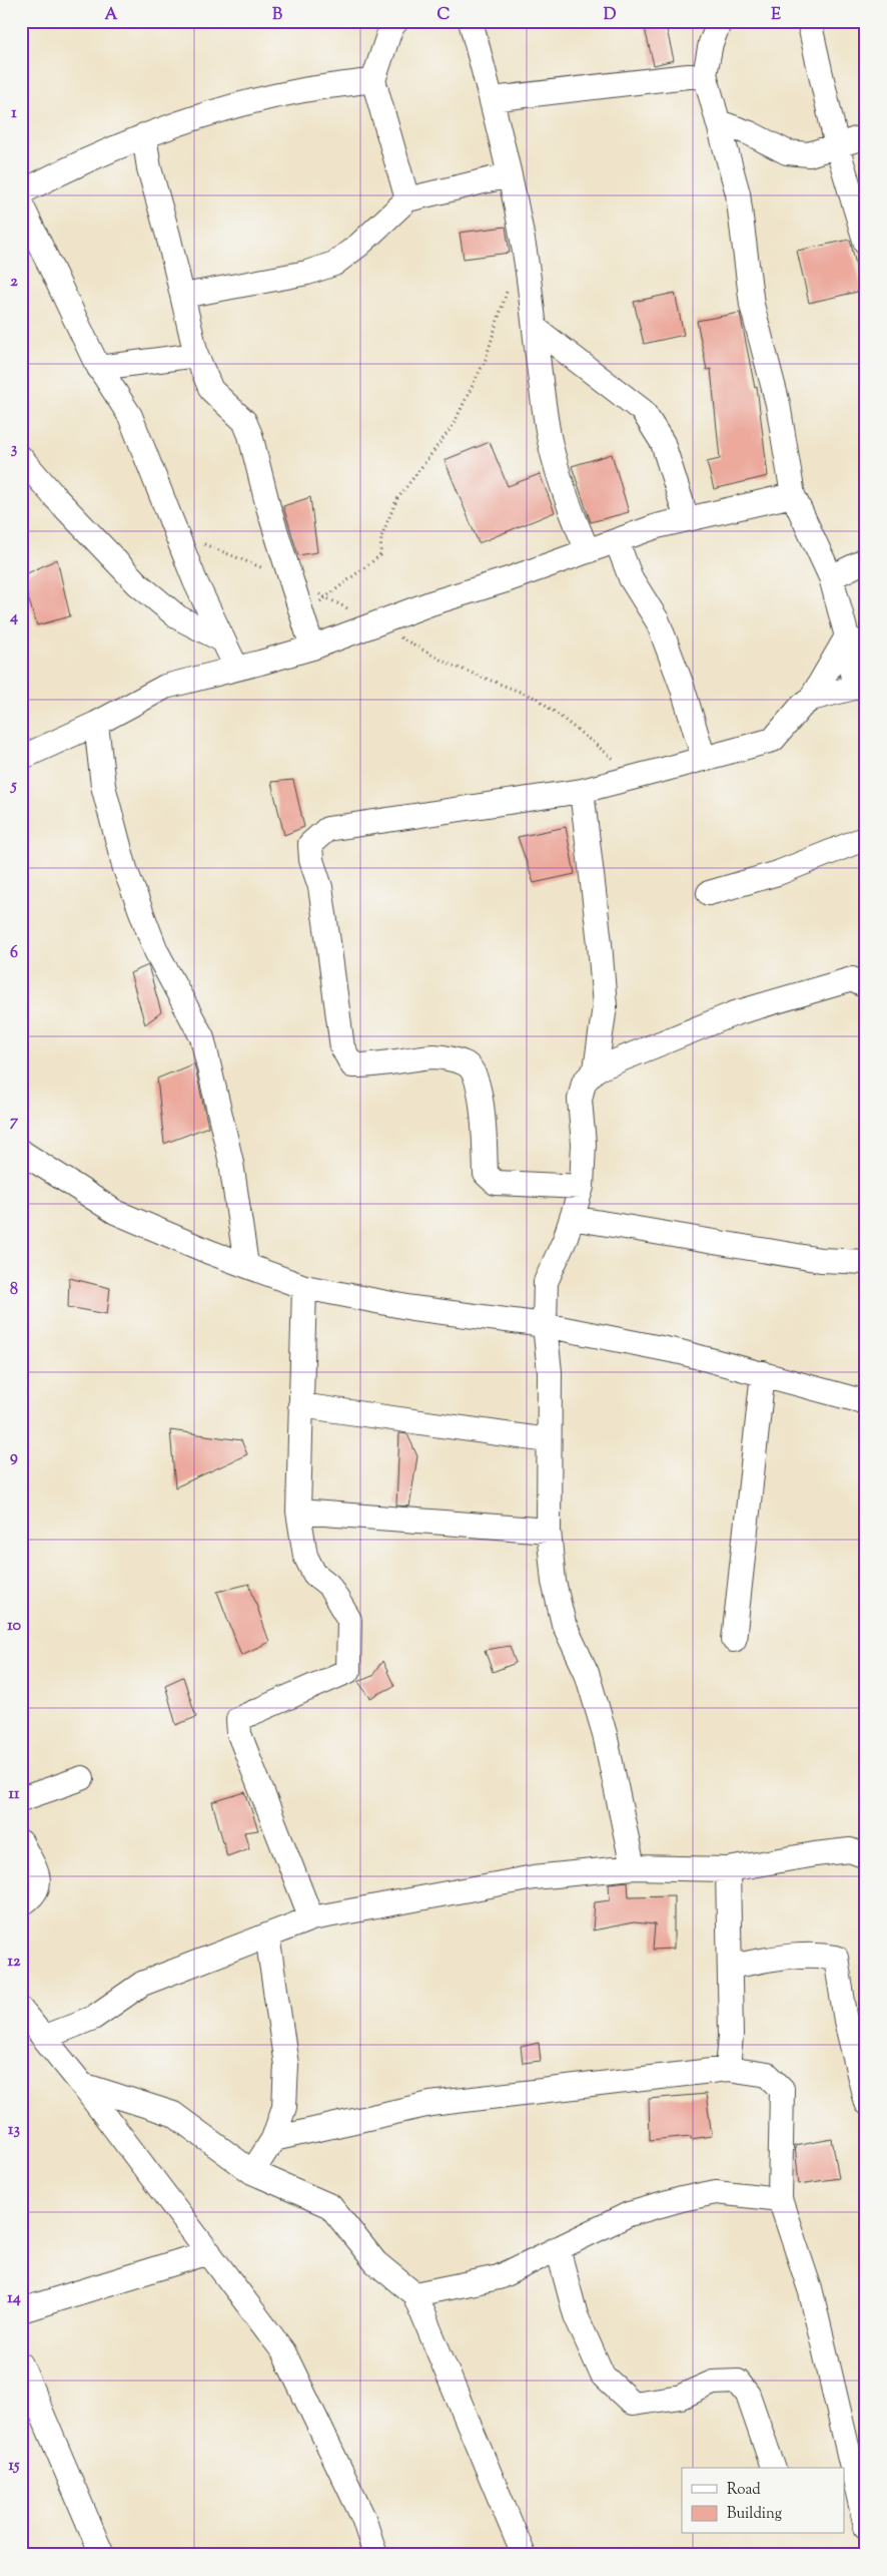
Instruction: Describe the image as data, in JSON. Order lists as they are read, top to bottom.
{
  "legend": ["Road", "Building"],
  "grid": {
    "columns": [
      "A",
      "B",
      "C",
      "D",
      "E"
    ],
    "rows": [
      "1",
      "2",
      "3",
      "4",
      "5",
      "6",
      "7",
      "8",
      "9",
      "10",
      "11",
      "12",
      "13",
      "14",
      "15"
    ]
  }
}
